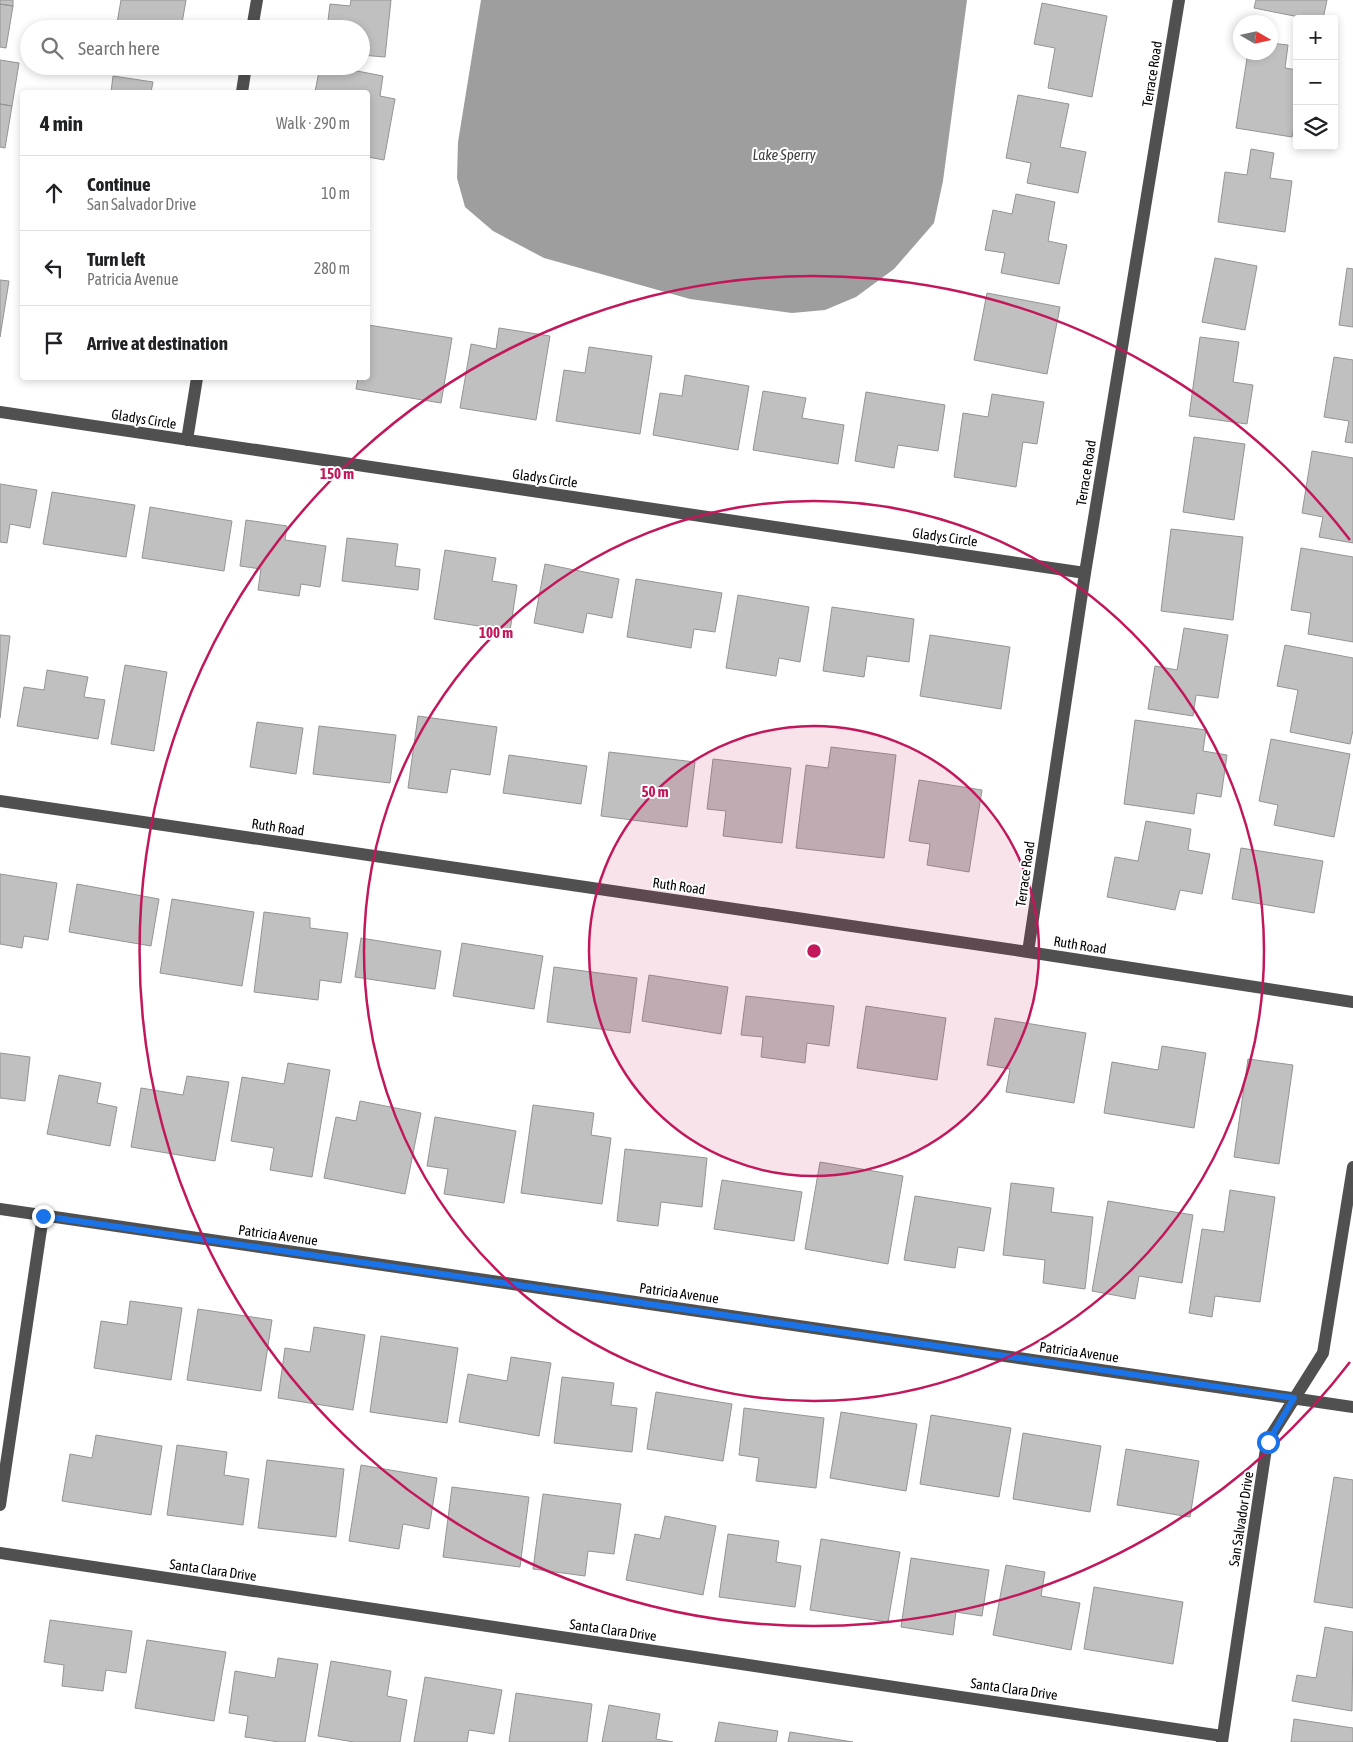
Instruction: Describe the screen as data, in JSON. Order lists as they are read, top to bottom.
{
  "streets": {
    "street": [
      "Terrace Road",
      "Gladys Circle",
      "Ruth Road",
      "Patricia Avenue",
      "San Salvador Drive",
      "Santa Clara Drive"
    ]
  },
  "crossings": [
    ["Terrace Road", "Gladys Circle"],
    ["Terrace Road", "Ruth Road"],
    ["Patricia Avenue", "San Salvador Drive"],
    ["San Salvador Drive", "Santa Clara Drive"]
  ],
  "water": ["Lake Sperry"],
  "north": "right",
  "page": {
    "map_buttons": ["+", "−"],
    "search": "Search here",
    "heading": ["4 min", "Walk · 290 m"],
    "list": [
      ["Continue", "San Salvador Drive", "10 m"],
      ["Turn left", "Patricia Avenue", "280 m"],
      "Arrive at destination"
    ]
  },
  "rings": ["150 m", "100 m", "50 m"]
}
